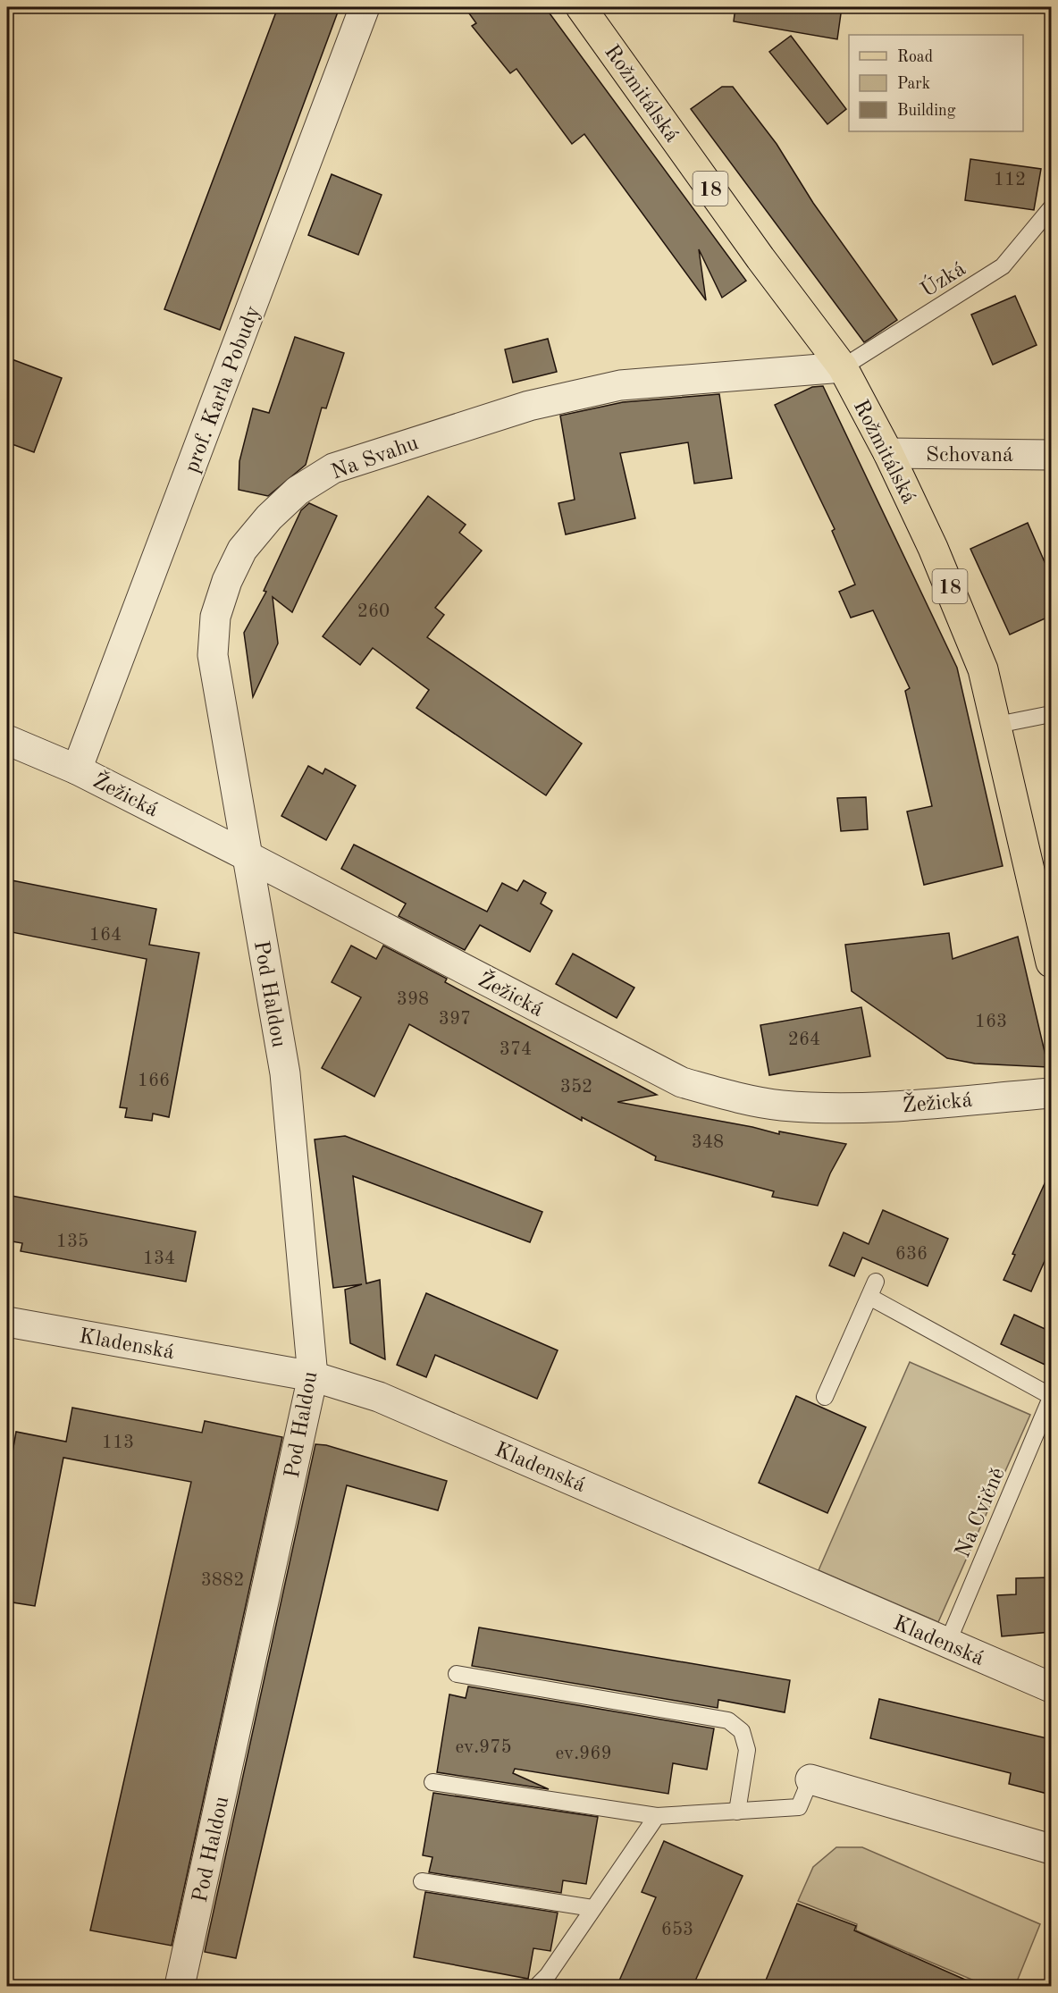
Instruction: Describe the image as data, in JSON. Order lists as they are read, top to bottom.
{
  "streets": {
    "main road": ["Rožmitálská", "18"],
    "street": [
      "prof. Karla Pobudy",
      "Schovaná",
      "Na Svahu",
      "Žežická",
      "Pod Haldou",
      "Kladenská"
    ],
    "lane": ["Úzká", "Na Cvičně"]
  },
  "crossings": [
    ["Rožmitálská", "Úzká"],
    ["Rožmitálská", "Schovaná"],
    ["Rožmitálská", "Na Svahu"],
    ["Úzká", "Na Svahu"],
    ["prof. Karla Pobudy", "Žežická"],
    ["Na Svahu", "Žežická"],
    ["Na Svahu", "Pod Haldou"],
    ["Žežická", "Pod Haldou"],
    ["Pod Haldou", "Kladenská"],
    ["Kladenská", "Na Cvičně"]
  ],
  "house_numbers": [
    "112",
    "260",
    "164",
    "398",
    "397",
    "163",
    "264",
    "374",
    "166",
    "352",
    "348",
    "135",
    "636",
    "134",
    "113",
    "3882",
    "ev.975",
    "ev.969",
    "653"
  ],
  "legend": ["Road", "Park", "Building"]
}
